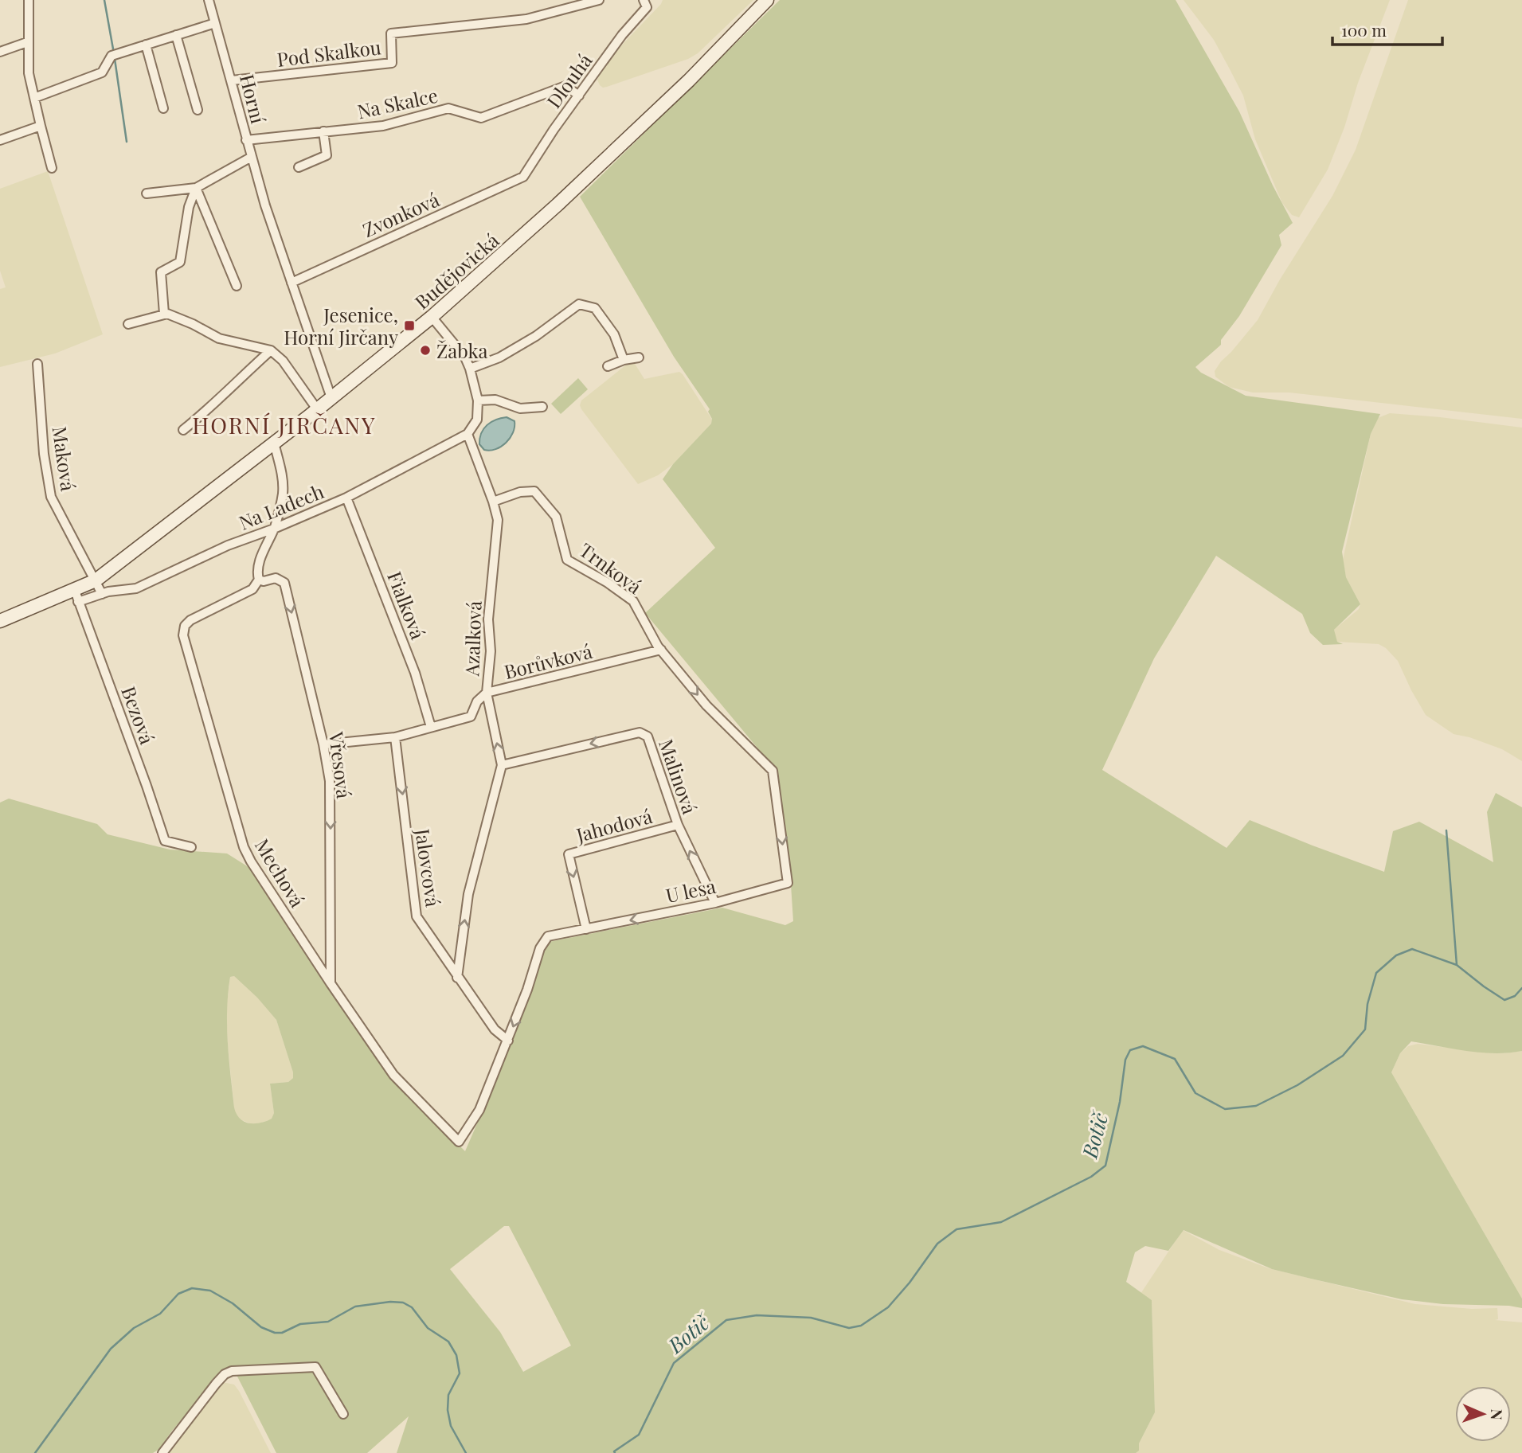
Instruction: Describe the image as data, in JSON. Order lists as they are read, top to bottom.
{
  "streets": {
    "main road": ["Budějovická"],
    "street": [
      "Pod Skalkou",
      "Dlouhá",
      "Horní",
      "Na Skalce",
      "Zvonková",
      "Maková",
      "Na Ladech",
      "Trnková",
      "Fialková",
      "Azalková",
      "Borůvková",
      "Bezová",
      "Vřesová",
      "Malinová",
      "Jahodová",
      "Jalovcová",
      "Mechová",
      "U lesa"
    ]
  },
  "crossings": [
    ["Pod Skalkou", "Horní"],
    ["Dlouhá", "Na Skalce"],
    ["Dlouhá", "Zvonková"],
    ["Horní", "Na Skalce"],
    ["Horní", "Zvonková"],
    ["Horní", "Budějovická"],
    ["Budějovická", "Maková"],
    ["Budějovická", "Na Ladech"],
    ["Budějovická", "Bezová"],
    ["Na Ladech", "Fialková"],
    ["Na Ladech", "Azalková"],
    ["Na Ladech", "Bezová"],
    ["Trnková", "Azalková"],
    ["Trnková", "Borůvková"],
    ["Trnková", "U lesa"],
    ["Fialková", "Borůvková"],
    ["Azalková", "Borůvková"],
    ["Azalková", "Malinová"],
    ["Azalková", "Jalovcová"],
    ["Borůvková", "Vřesová"],
    ["Borůvková", "Jalovcová"],
    ["Borůvková", "U lesa"],
    ["Vřesová", "Mechová"],
    ["Malinová", "Jahodová"],
    ["Malinová", "U lesa"],
    ["Jahodová", "U lesa"],
    ["Jalovcová", "U lesa"],
    ["Mechová", "U lesa"]
  ],
  "one_way": ["Azalková", "Vřesová", "Jalovcová"],
  "districts": ["HORNÍ JIRČANY"],
  "water": ["Botič"],
  "places": {
    "transit": ["Jesenice, Horní Jirčany"],
    "other": ["Žabka"]
  },
  "scale_bar": "100 m",
  "north": "right"
}
